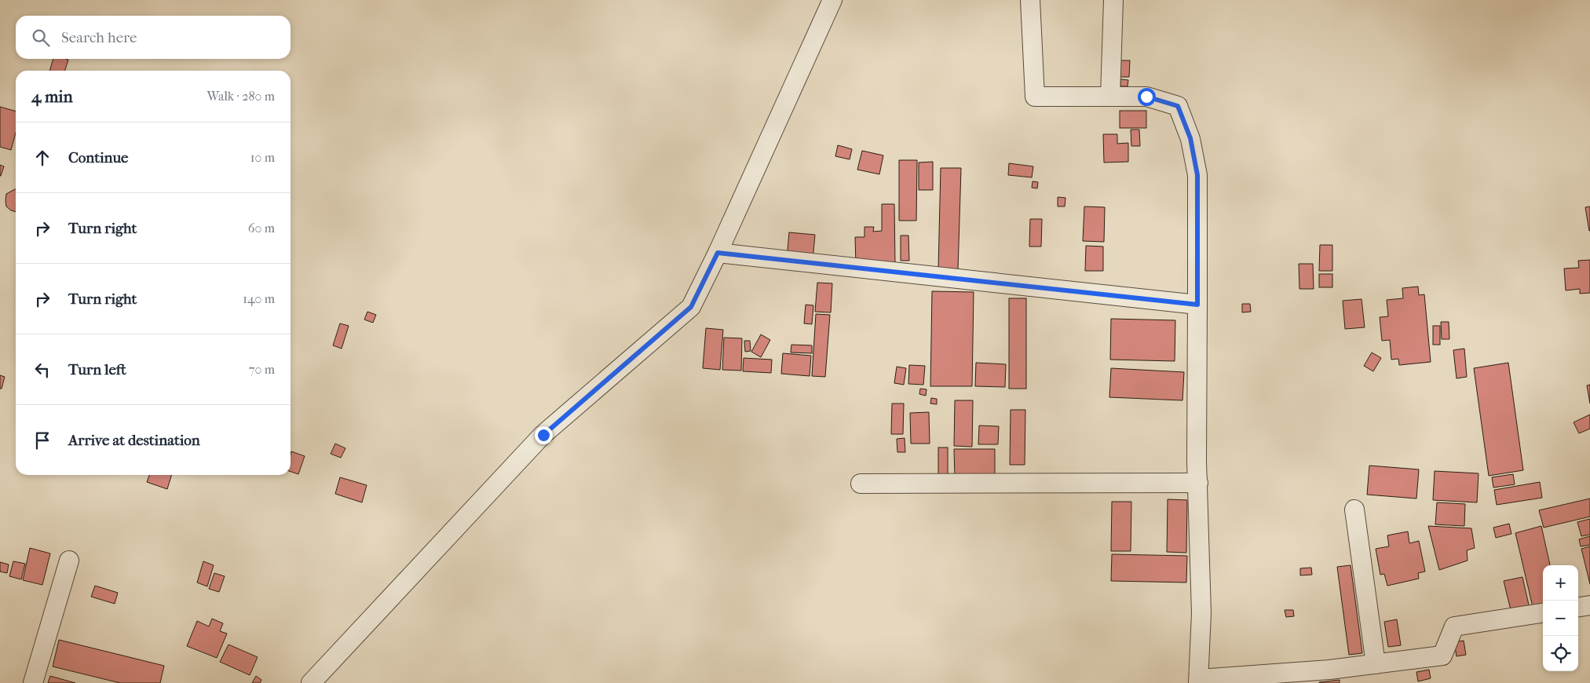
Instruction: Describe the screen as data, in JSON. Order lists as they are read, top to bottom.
{
  "page": {
    "search": "Search here",
    "heading": ["4 min", "Walk · 280 m"],
    "list": [
      ["Continue", "10 m"],
      ["Turn right", "60 m"],
      ["Turn right", "140 m"],
      ["Turn left", "70 m"],
      "Arrive at destination"
    ],
    "map_buttons": ["+", "−"]
  }
}
